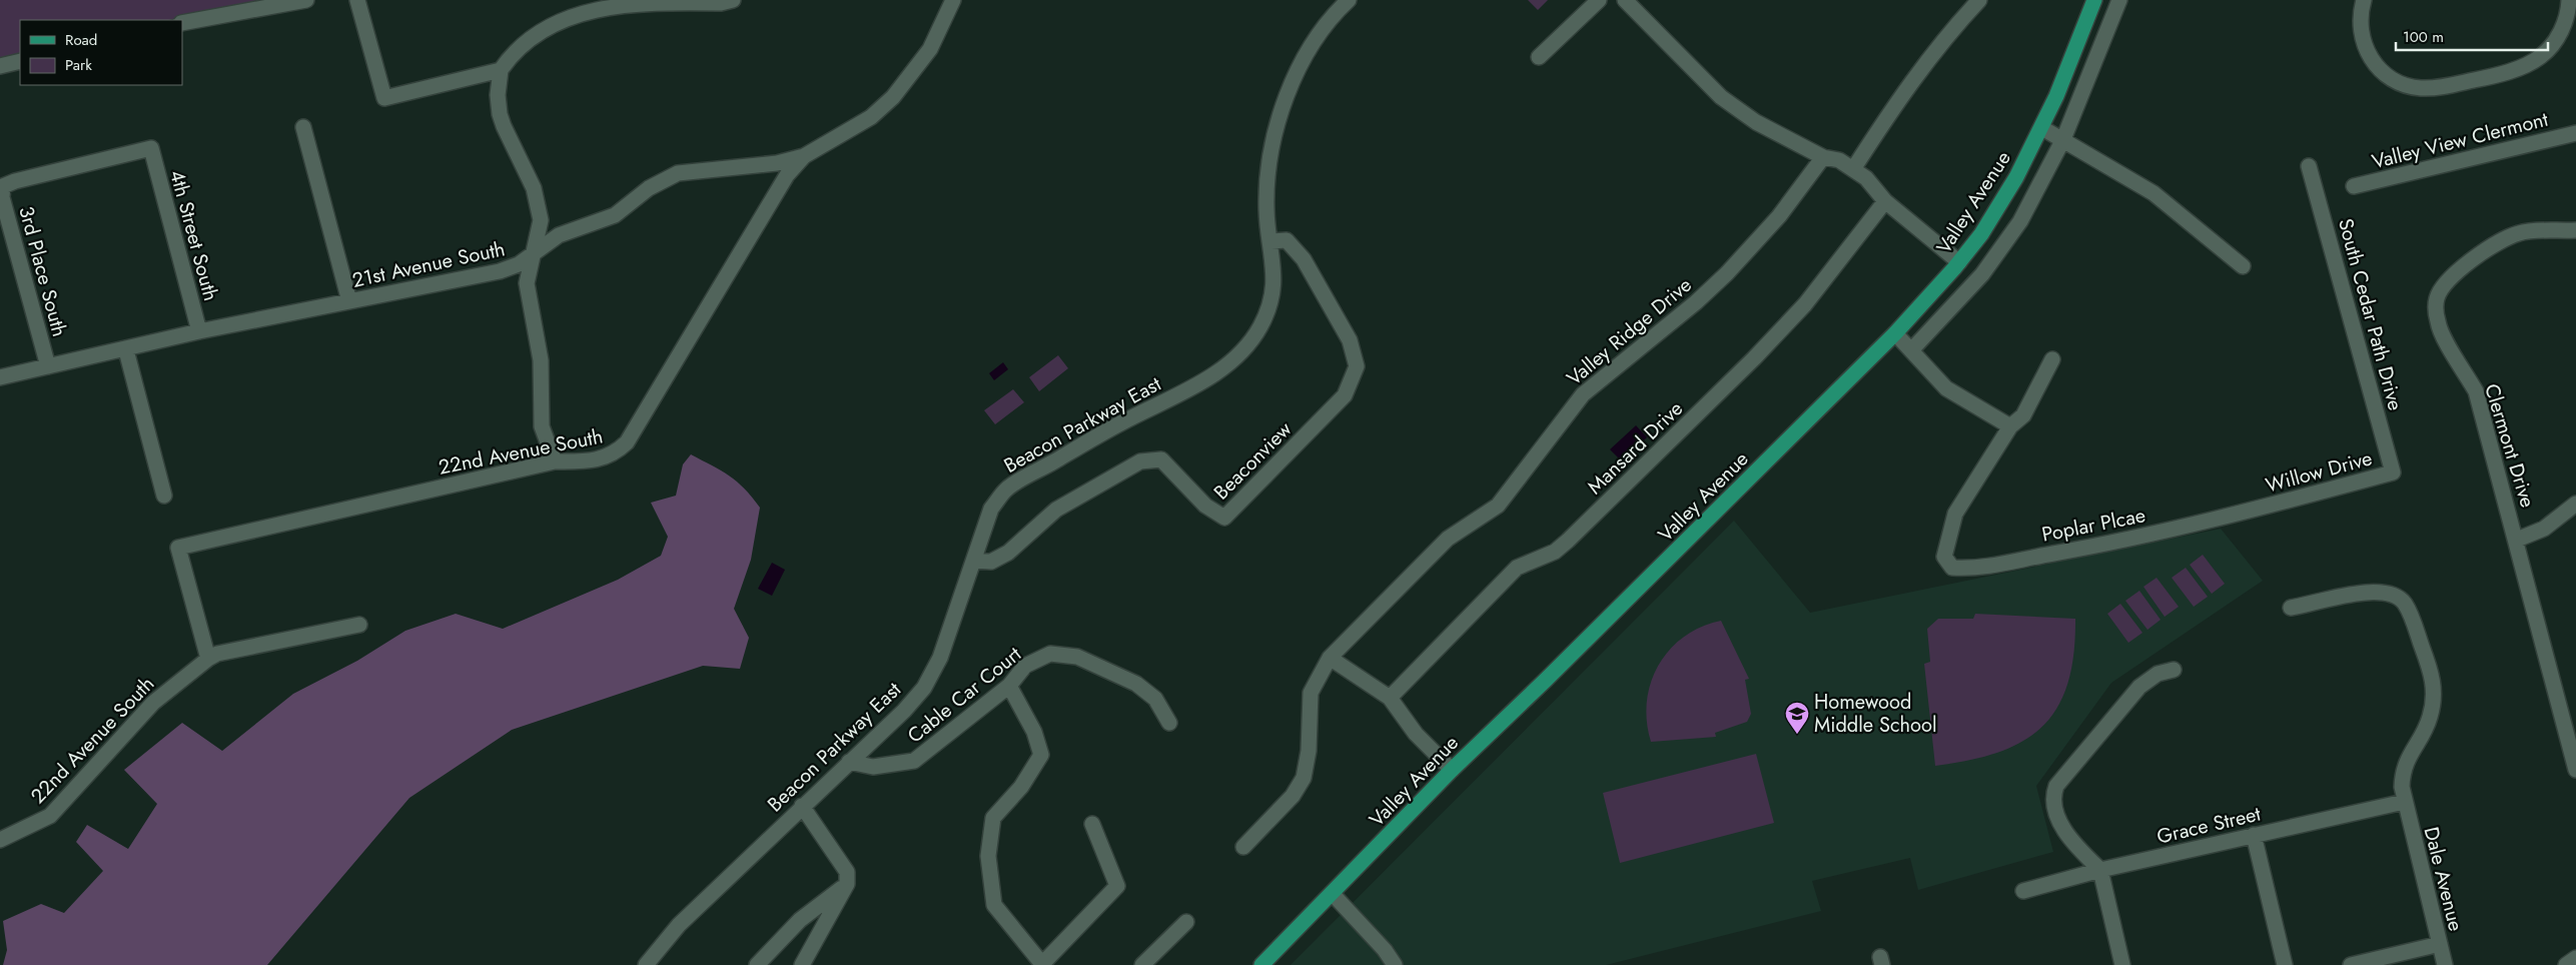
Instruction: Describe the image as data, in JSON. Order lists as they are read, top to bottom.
{
  "streets": {
    "main road": ["Valley Avenue"],
    "street": [
      "Valley View Clermont",
      "4th Street South",
      "21st Avenue South",
      "3rd Place South",
      "South Cedar Path Drive",
      "Valley Ridge Drive",
      "Beacon Parkway East",
      "Clermont Drive",
      "Mansard Drive",
      "22nd Avenue South",
      "Beaconview",
      "Willow Drive",
      "Poplar Plcae",
      "Cable Car Court",
      "Grace Street",
      "Dale Avenue"
    ]
  },
  "crossings": [
    ["4th Street South", "21st Avenue South"],
    ["4th Street South", "3rd Place South"],
    ["21st Avenue South", "3rd Place South"],
    ["21st Avenue South", "22nd Avenue South"],
    ["South Cedar Path Drive", "Willow Drive"],
    ["Beacon Parkway East", "Beaconview"],
    ["Beacon Parkway East", "Cable Car Court"],
    ["Willow Drive", "Poplar Plcae"],
    ["Grace Street", "Dale Avenue"]
  ],
  "places": {
    "school or university": ["Homewood Middle School"]
  },
  "legend": ["Road", "Park"],
  "scale_bar": "100 m"
}
